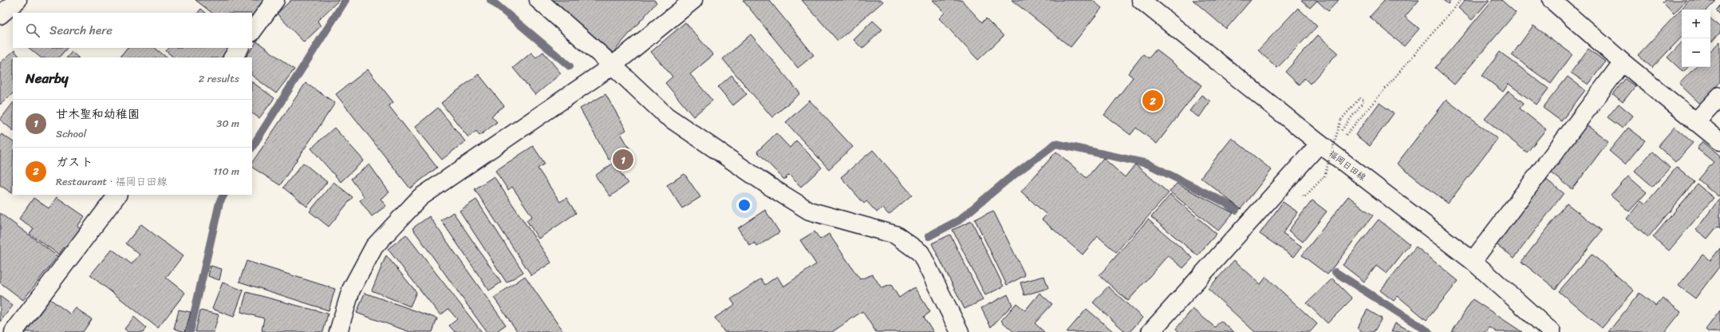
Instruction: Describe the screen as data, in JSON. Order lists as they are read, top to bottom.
{
  "streets": {
    "street": ["福岡日田線"]
  },
  "page": {
    "map_buttons": ["+", "−"],
    "search": "Search here",
    "heading": ["Nearby", "2 results"],
    "pins": ["2", "1"],
    "list": [
      {
        "mark": "1",
        "name": "甘木聖和幼稚園",
        "note": "School",
        "value": "30 m"
      },
      {
        "mark": "2",
        "name": "ガスト",
        "note": "Restaurant · 福岡日田線",
        "value": "110 m"
      }
    ]
  }
}
